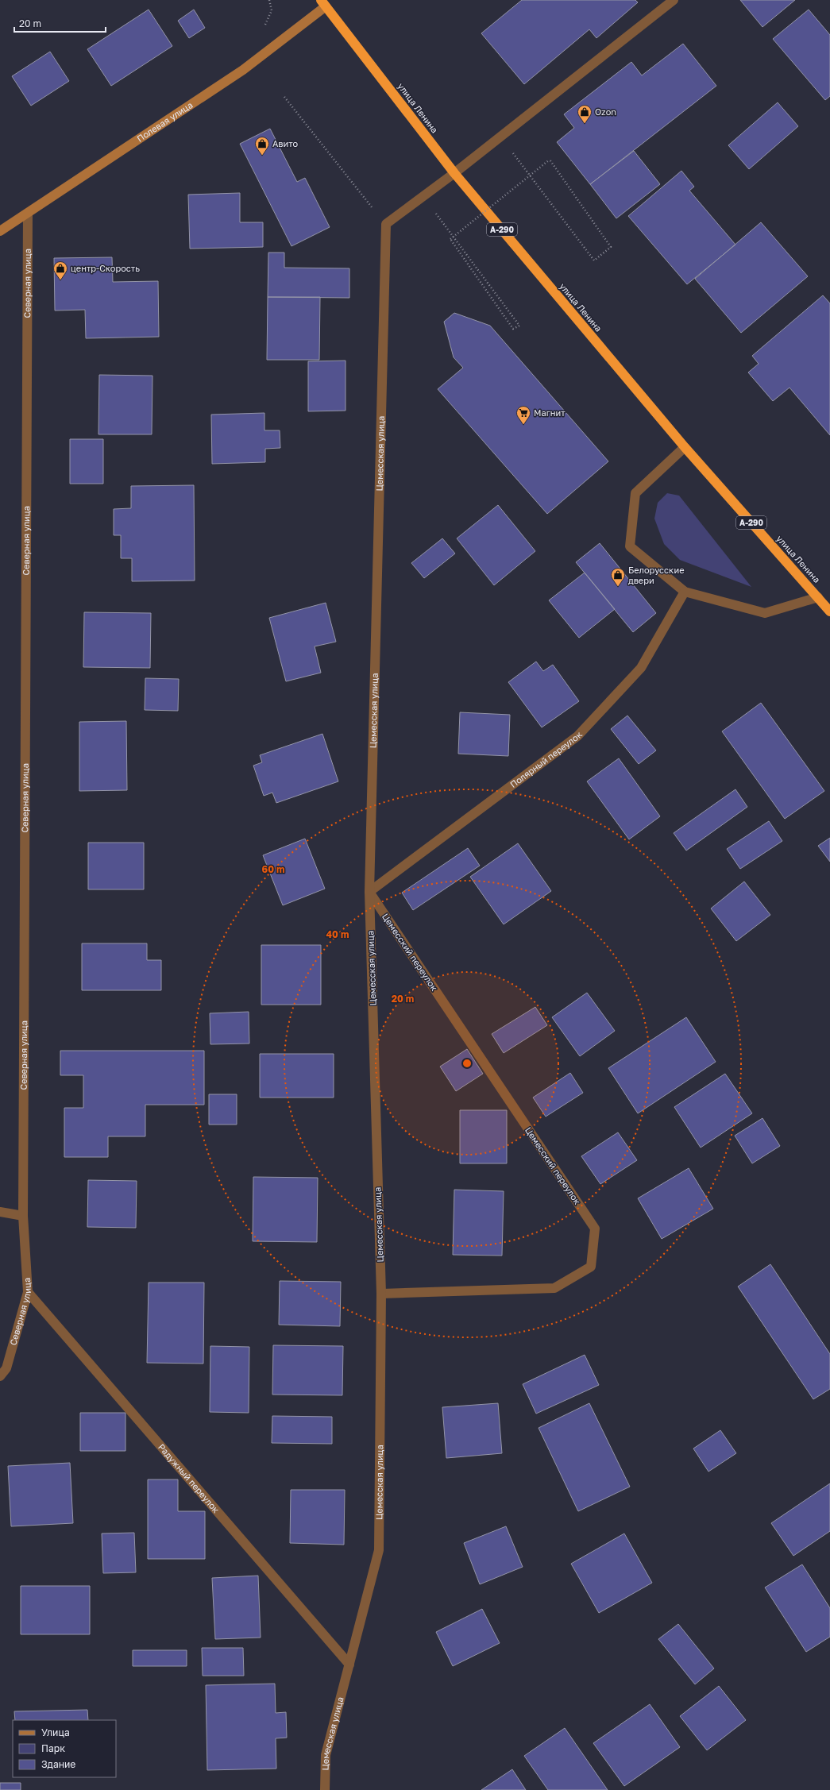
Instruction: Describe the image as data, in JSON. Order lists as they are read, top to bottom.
{
  "streets": {
    "highway": ["улица Ленина", "А-290"],
    "main road": ["Полевая улица"],
    "street": [
      "Северная улица",
      "Цемесская улица",
      "Полярный переулок",
      "Цемесский переулок",
      "Радужный переулок"
    ]
  },
  "crossings": [
    ["улица Ленина", "Полевая улица"],
    ["Полевая улица", "Северная улица"],
    ["Северная улица", "Радужный переулок"],
    ["Цемесская улица", "Полярный переулок"],
    ["Цемесская улица", "Цемесский переулок"],
    ["Цемесская улица", "Радужный переулок"],
    ["Полярный переулок", "Цемесский переулок"]
  ],
  "places": {
    "shop": [
      "Ozon",
      "Авито",
      "центр-Скорость",
      "Белорусские двери"
    ],
    "supermarket": ["Магнит"]
  },
  "legend": ["Улица", "Парк", "Здание"],
  "scale_bar": "20 m",
  "rings": ["60 m", "40 m", "20 m"]
}
